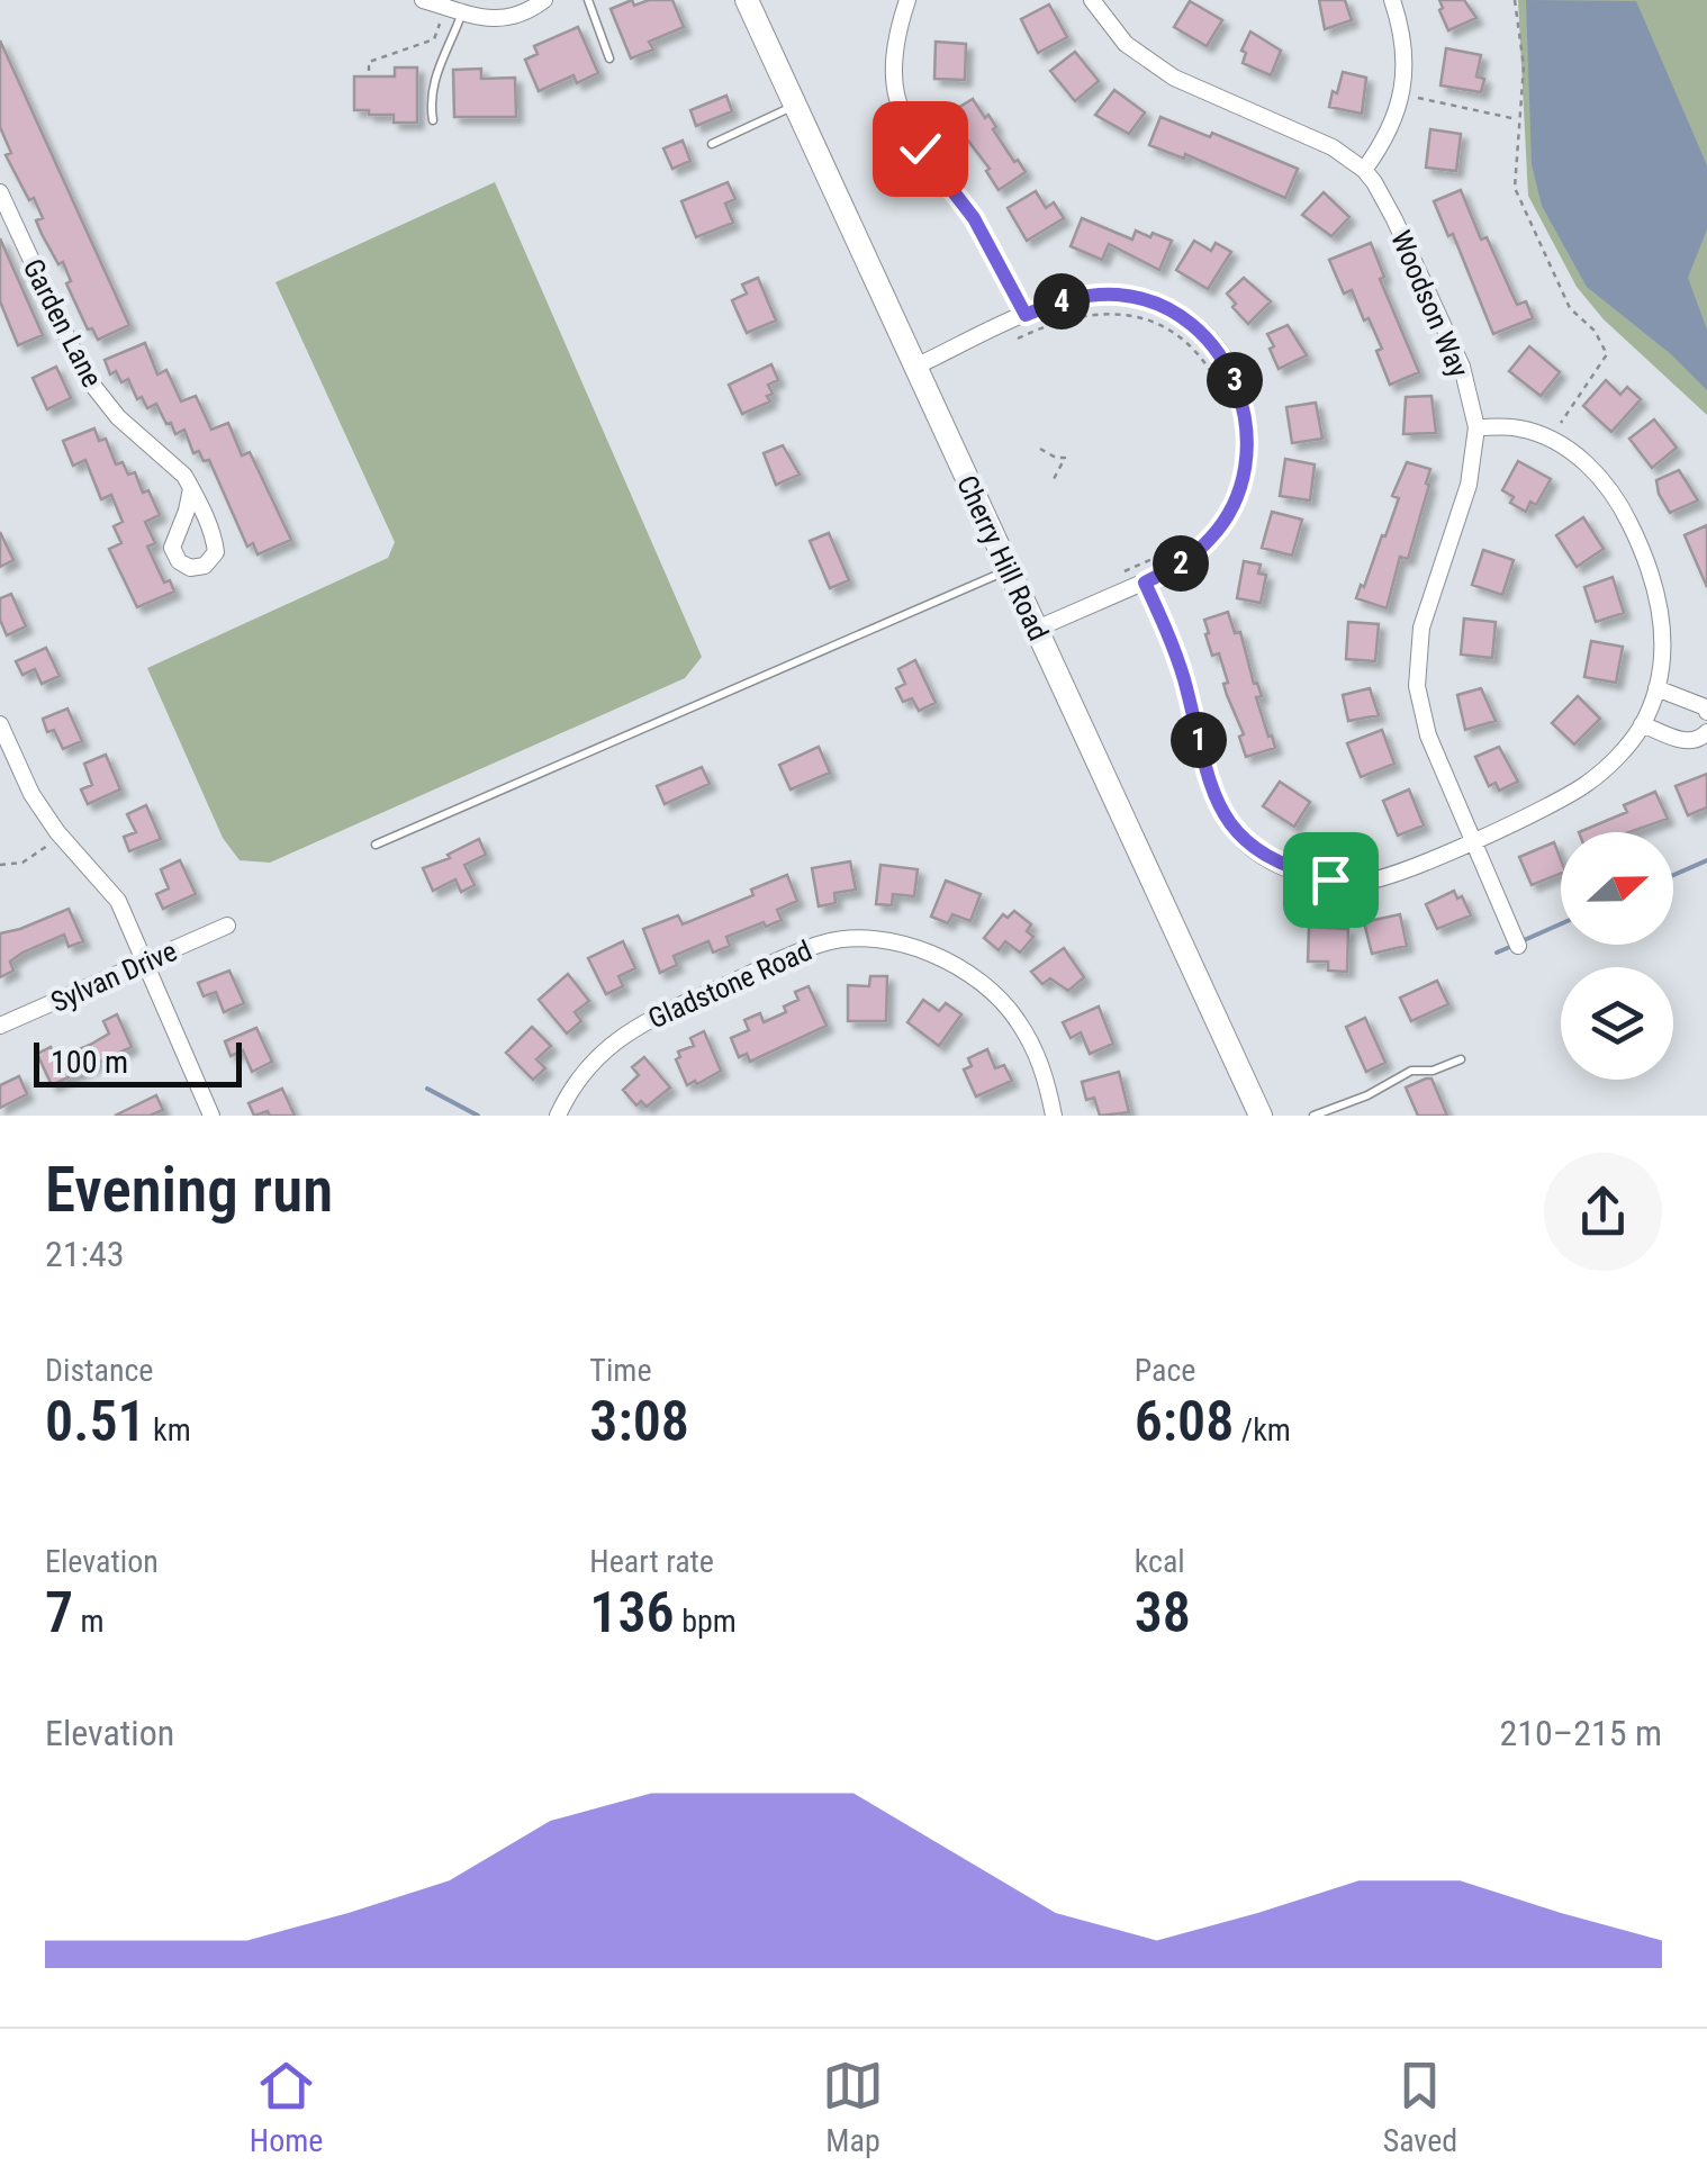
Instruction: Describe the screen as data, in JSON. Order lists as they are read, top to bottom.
{
  "streets": {
    "main road": ["Cherry Hill Road"],
    "street": [
      "Woodson Way",
      "Garden Lane",
      "Sylvan Drive",
      "Gladstone Road"
    ]
  },
  "scale_bar": "100 m",
  "north": "right",
  "page": {
    "pins": [
      "4",
      "3",
      "2",
      "1"
    ],
    "scale": "100 m",
    "heading": ["Evening run", "21:43"],
    "stats": [
      ["Distance", "0.51 km"],
      ["Time", "3:08"],
      ["Pace", "6:08 /km"],
      ["Elevation", "7 m"],
      ["Heart rate", "136 bpm"],
      ["kcal", "38"]
    ],
    "chart": ["Elevation", "210–215 m"],
    "tabs": ["Home", "Map", "Saved"]
  }
}
